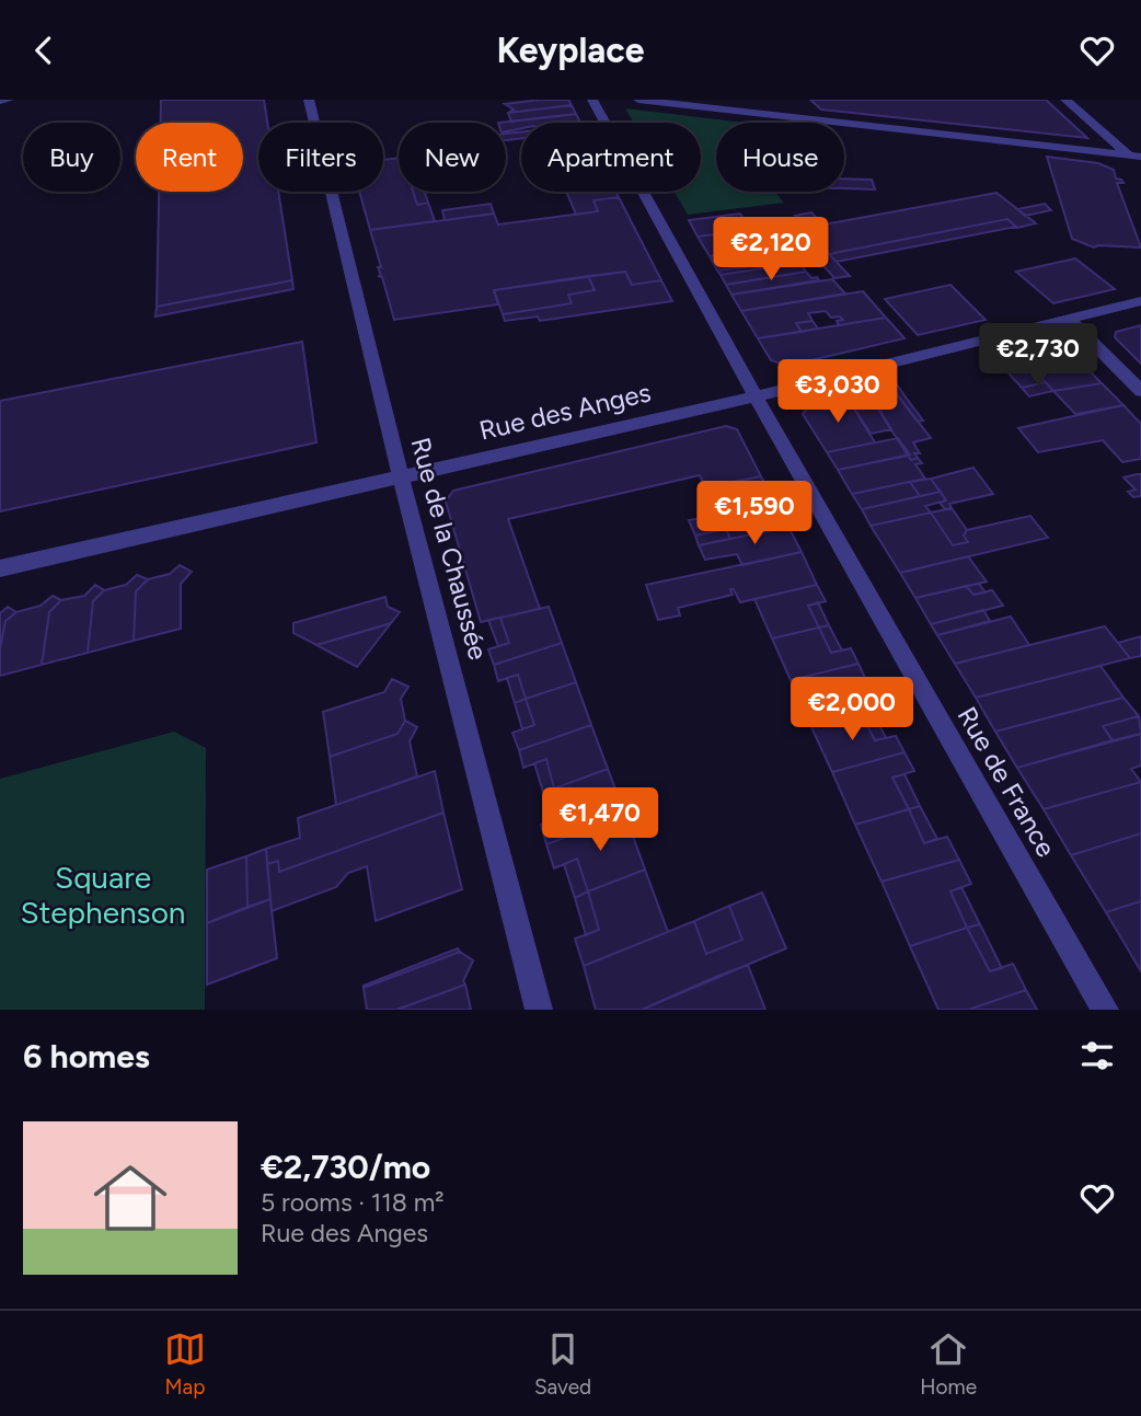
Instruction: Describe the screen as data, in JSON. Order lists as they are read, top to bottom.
{
  "streets": {
    "street": ["Rue des Anges", "Rue de la Chaussée", "Rue de France"]
  },
  "crossings": [
    ["Rue des Anges", "Rue de la Chaussée"],
    ["Rue des Anges", "Rue de France"]
  ],
  "parks": ["Square Stephenson"],
  "page": {
    "header": "Keyplace",
    "chip": [
      "Buy",
      "Rent",
      "Filters",
      "New",
      "Apartment",
      "House"
    ],
    "price": [
      "€2,120",
      "€2,730",
      "€3,030",
      "€1,590",
      "€2,000",
      "€1,470"
    ],
    "heading": "6 homes",
    "list": [
      {
        "name": "€2,730/mo",
        "note": "5 rooms · 118 m² · Rue des Anges"
      }
    ],
    "tabs": ["Map", "Saved", "Home"]
  }
}
